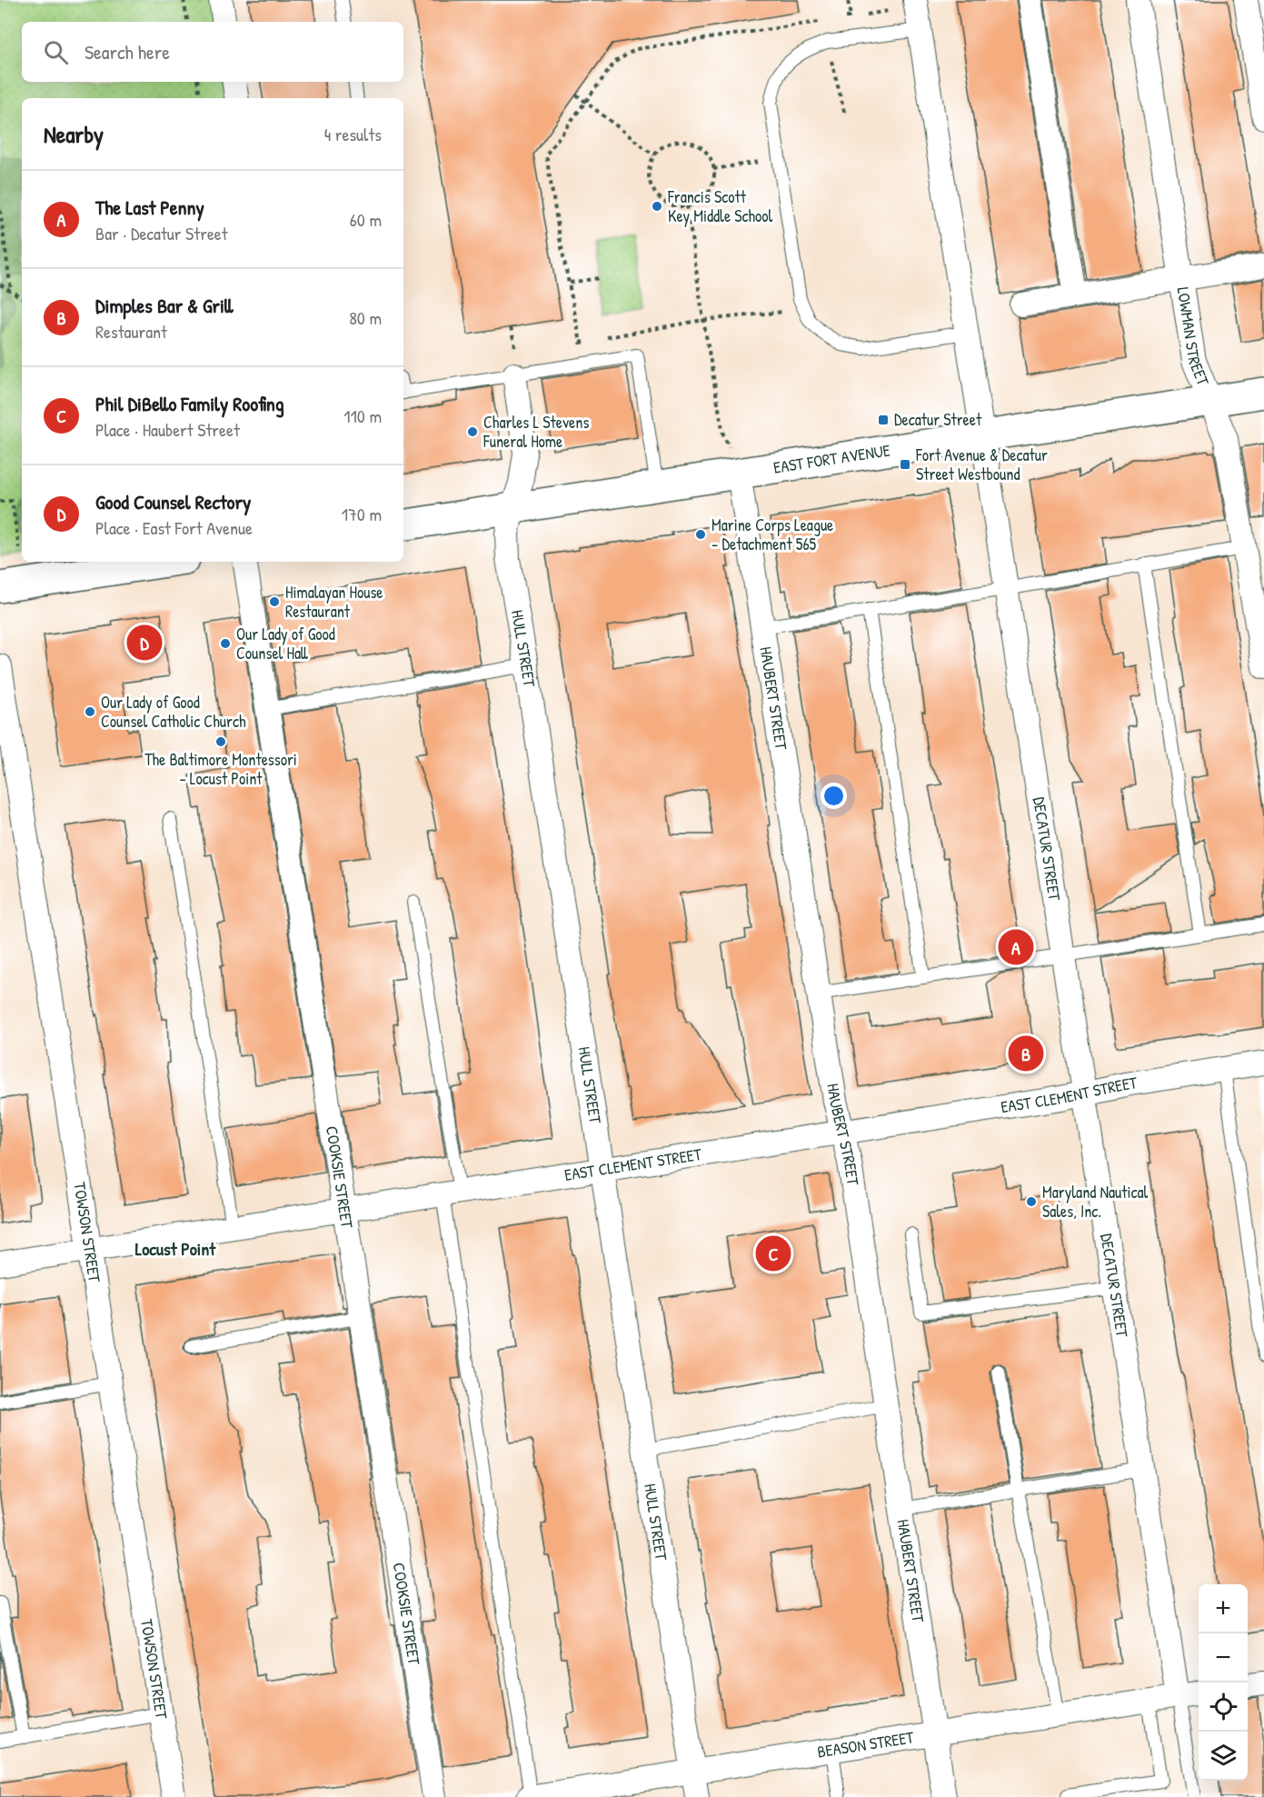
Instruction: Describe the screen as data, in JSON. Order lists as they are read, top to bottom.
{
  "streets": {
    "street": [
      "LOWMAN STREET",
      "EAST FORT AVENUE",
      "HULL STREET",
      "HAUBERT STREET",
      "DECATUR STREET",
      "EAST CLEMENT STREET",
      "COOKSIE STREET",
      "TOWSON STREET",
      "BEASON STREET"
    ]
  },
  "crossings": [
    ["LOWMAN STREET", "EAST FORT AVENUE"],
    ["EAST FORT AVENUE", "HULL STREET"],
    ["EAST FORT AVENUE", "HAUBERT STREET"],
    ["EAST FORT AVENUE", "DECATUR STREET"],
    ["HULL STREET", "EAST CLEMENT STREET"],
    ["HULL STREET", "BEASON STREET"],
    ["HAUBERT STREET", "EAST CLEMENT STREET"],
    ["HAUBERT STREET", "BEASON STREET"],
    ["DECATUR STREET", "EAST CLEMENT STREET"],
    ["DECATUR STREET", "BEASON STREET"],
    ["EAST CLEMENT STREET", "COOKSIE STREET"],
    ["EAST CLEMENT STREET", "TOWSON STREET"]
  ],
  "districts": ["Locust Point"],
  "places": {
    "other": [
      "Francis Scott Key Middle School",
      "Charles L Stevens Funeral Home",
      "Marine Corps League - Detachment 565",
      "Himalayan House Restaurant",
      "Our Lady of Good Counsel Hall",
      "Our Lady of Good Counsel Catholic Church",
      "The Baltimore Montessori - Locust Point",
      "Maryland Nautical Sales, Inc."
    ],
    "transit": ["Decatur Street", "Fort Avenue & Decatur Street Westbound"]
  },
  "page": {
    "search": "Search here",
    "heading": ["Nearby", "4 results"],
    "list": [
      {
        "mark": "A",
        "name": "The Last Penny",
        "note": "Bar · Decatur Street",
        "value": "60 m"
      },
      {
        "mark": "B",
        "name": "Dimples Bar & Grill",
        "note": "Restaurant",
        "value": "80 m"
      },
      {
        "mark": "C",
        "name": "Phil DiBello Family Roofing",
        "note": "Place · Haubert Street",
        "value": "110 m"
      },
      {
        "mark": "D",
        "name": "Good Counsel Rectory",
        "note": "Place · East Fort Avenue",
        "value": "170 m"
      }
    ],
    "pins": [
      "D",
      "A",
      "B",
      "C"
    ],
    "map_buttons": ["+", "−"]
  }
}
